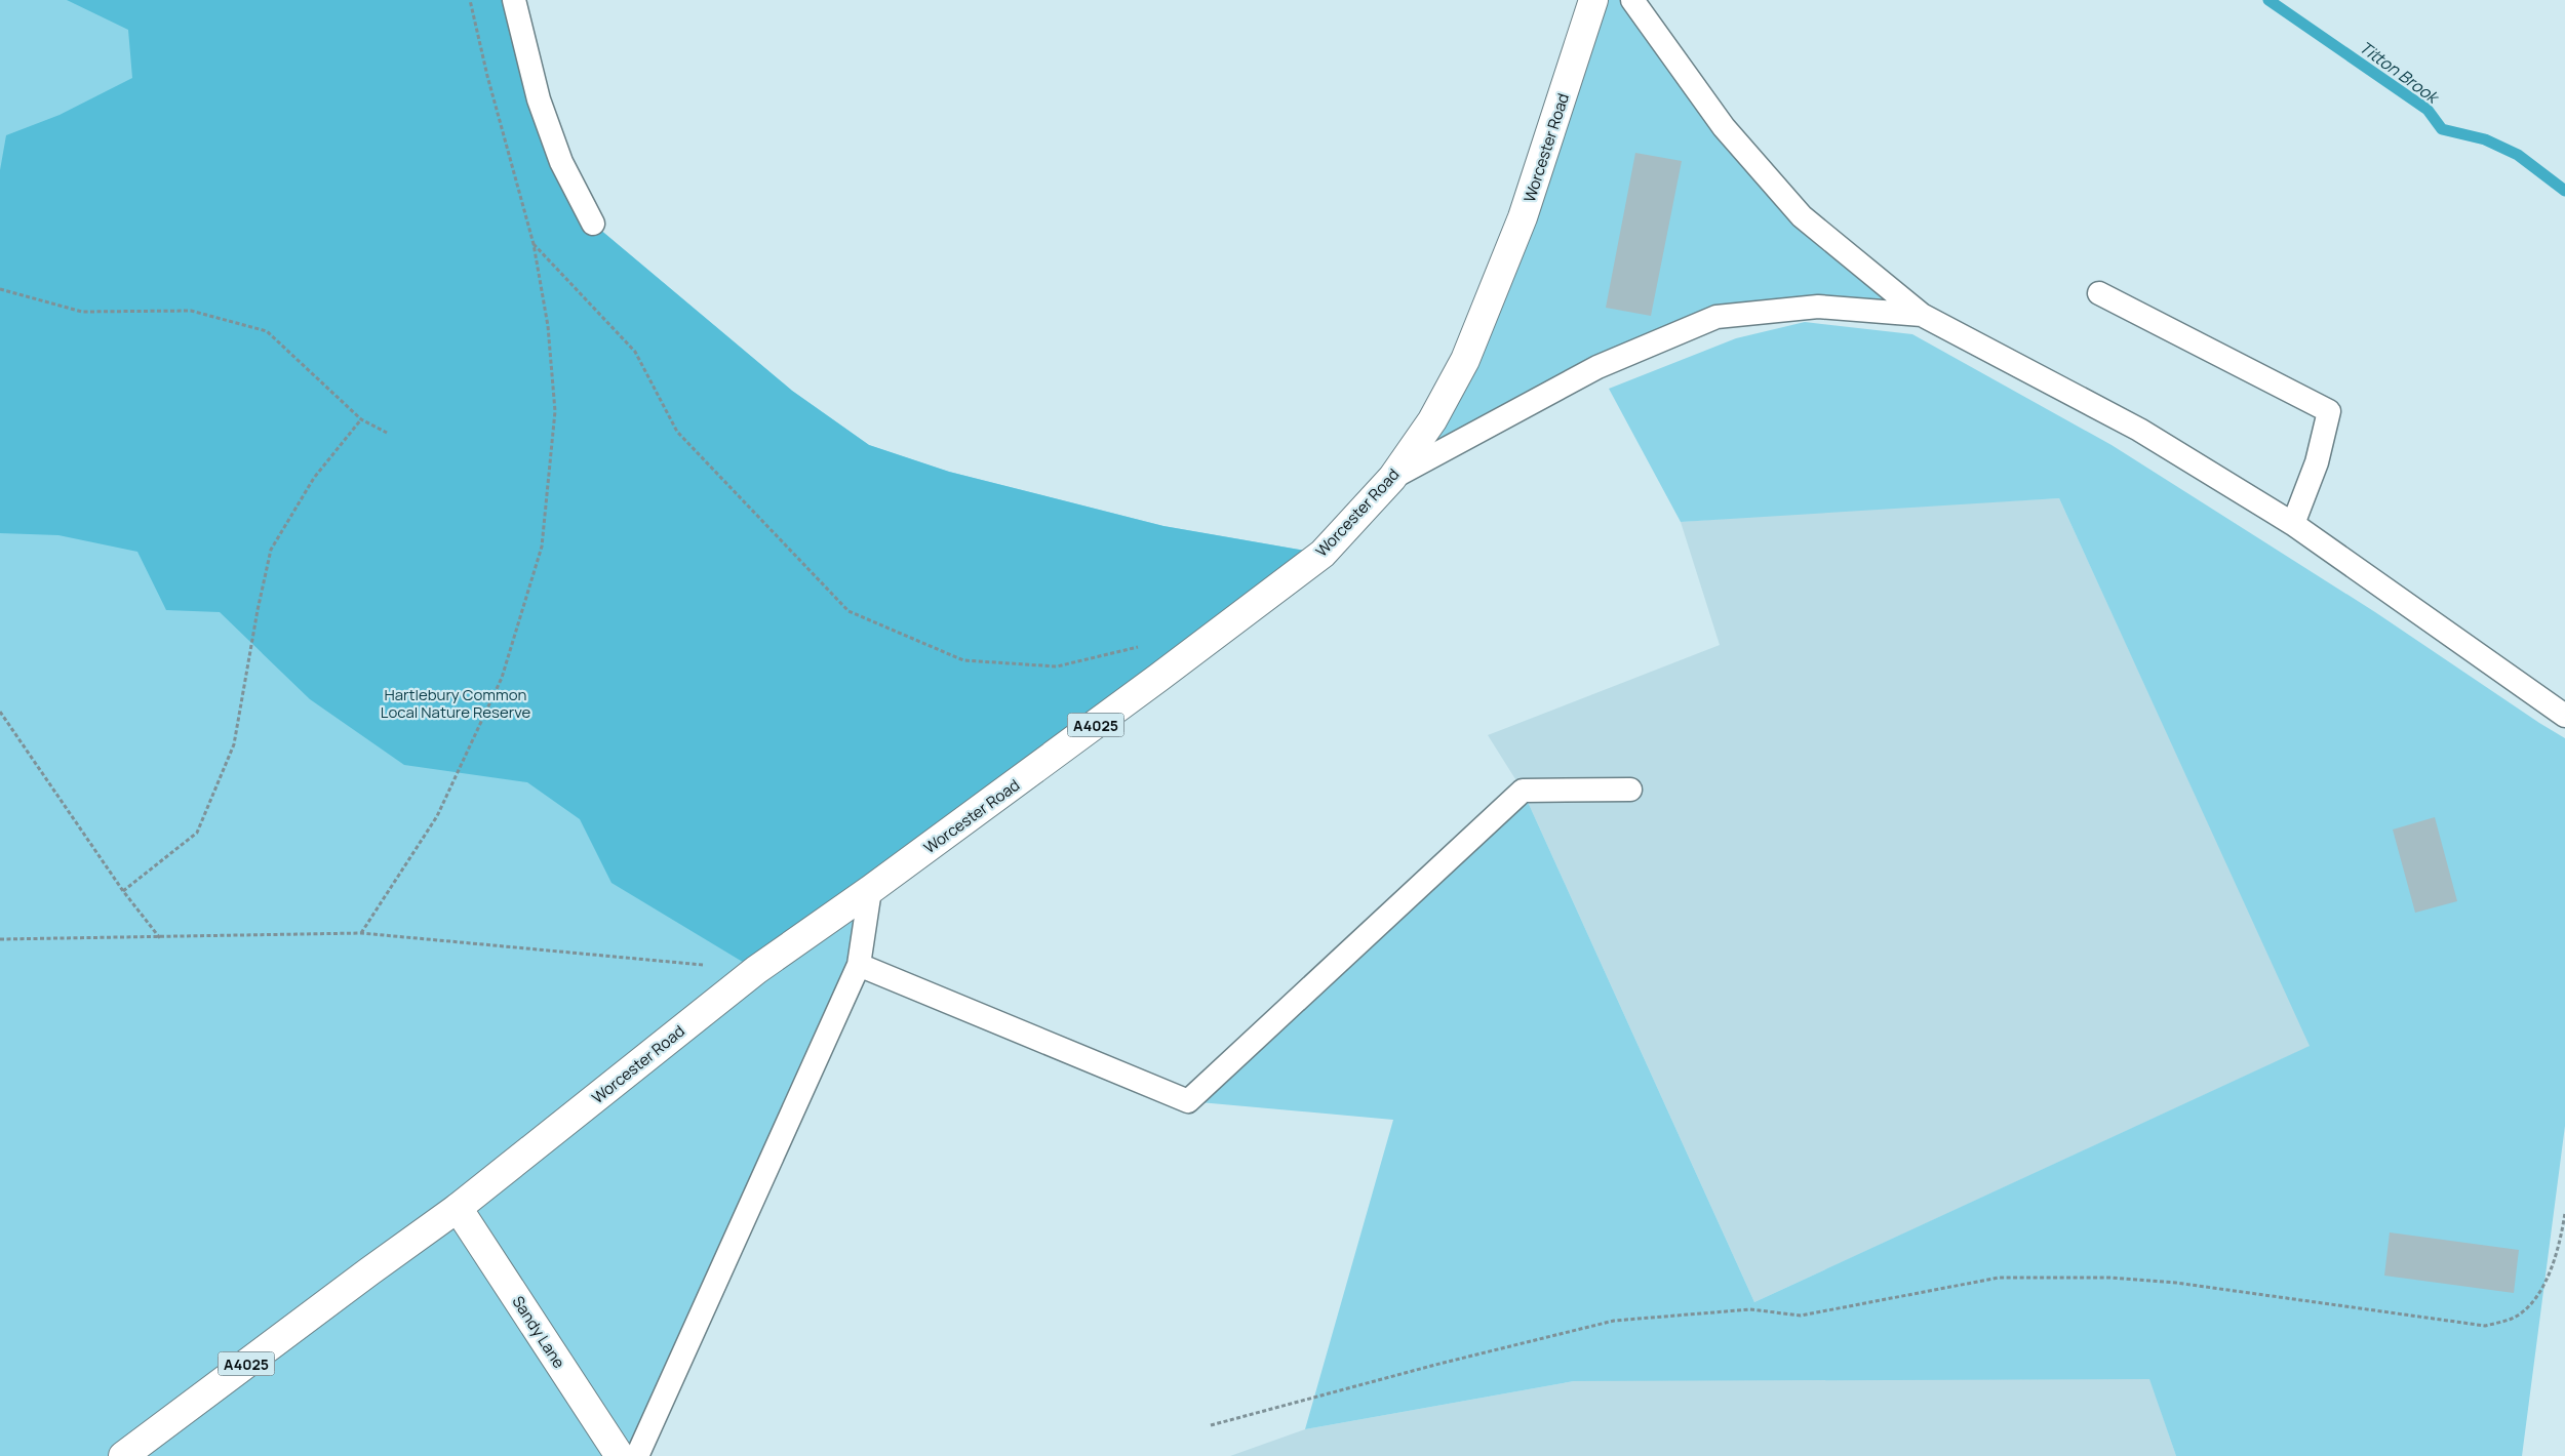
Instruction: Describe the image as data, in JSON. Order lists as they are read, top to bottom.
{
  "streets": {
    "main road": ["Worcester Road", "A4025", "Sandy Lane"]
  },
  "crossings": [
    ["Worcester Road", "Sandy Lane"]
  ],
  "water": ["Titton Brook"],
  "parks": ["Hartlebury Common Local Nature Reserve"]
}
